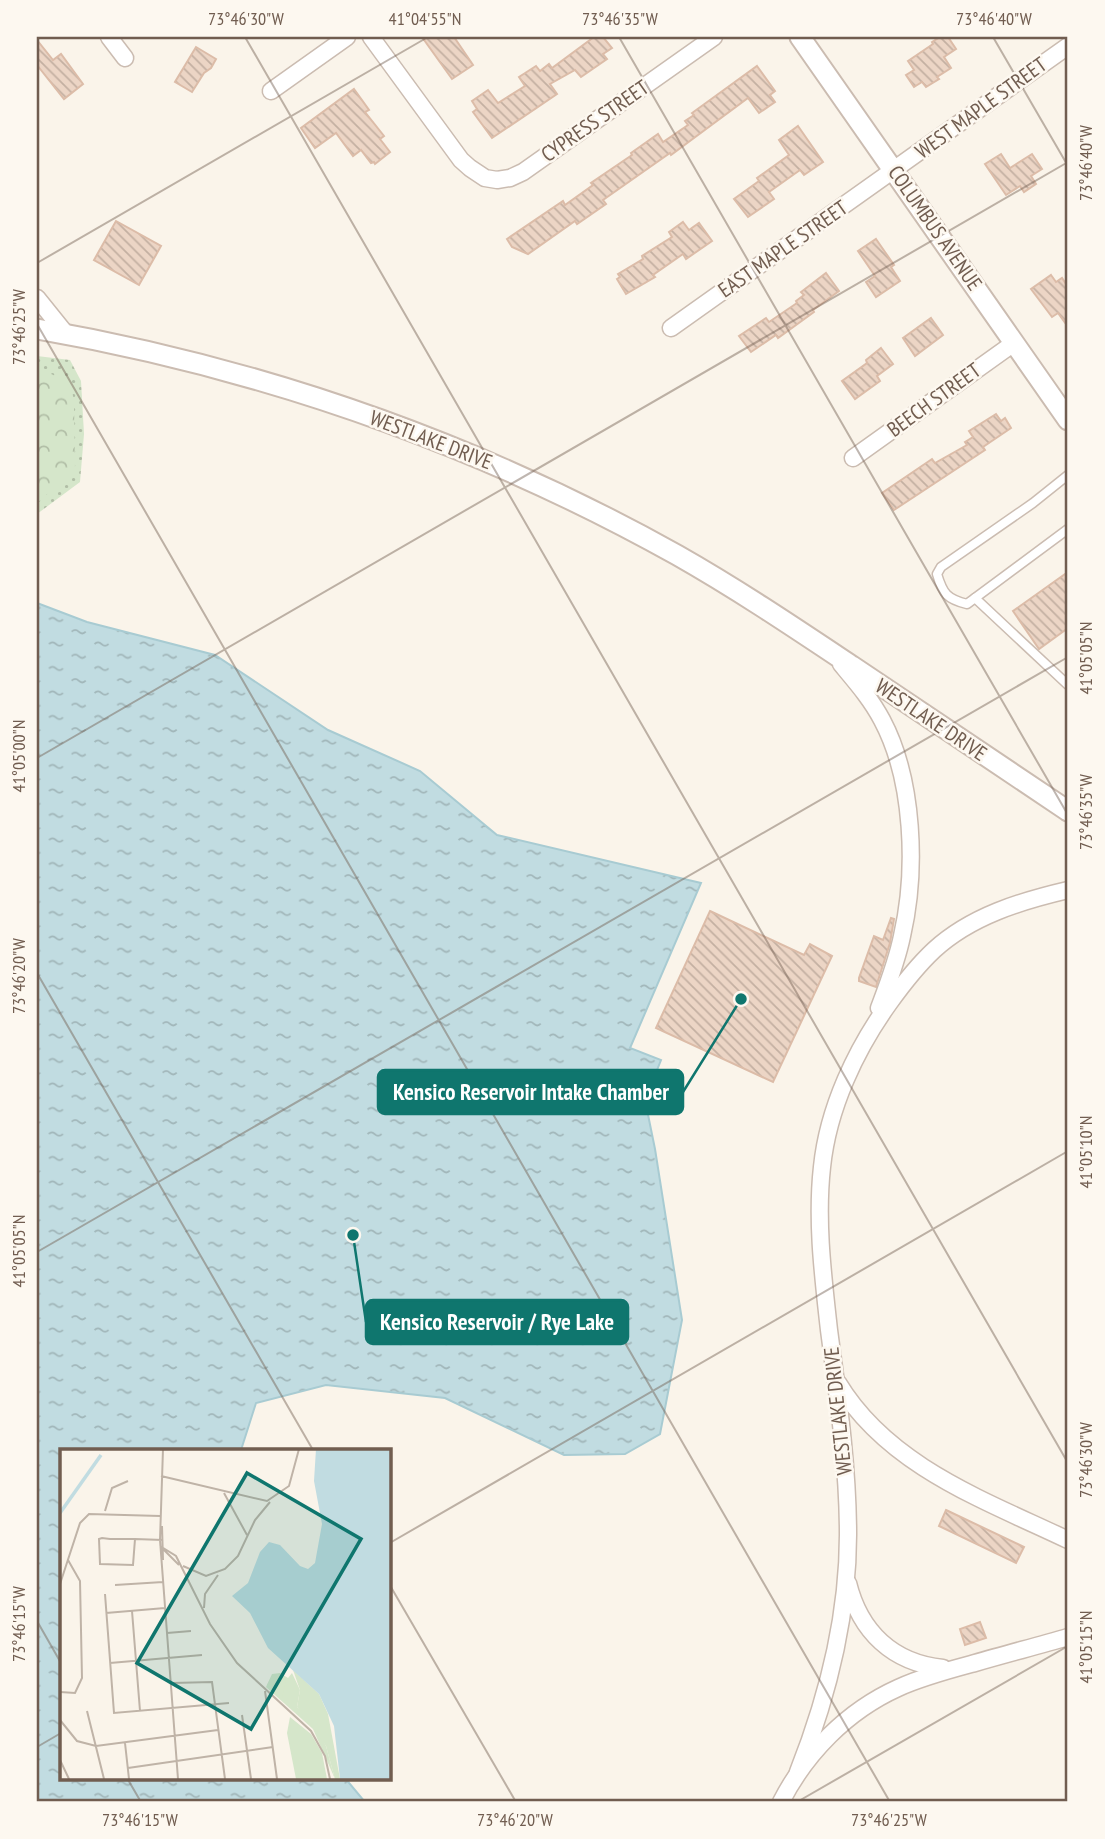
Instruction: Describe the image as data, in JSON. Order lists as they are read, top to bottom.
{
  "streets": {
    "street": [
      "WEST MAPLE STREET",
      "CYPRESS STREET",
      "COLUMBUS AVENUE",
      "EAST MAPLE STREET",
      "BEECH STREET",
      "WESTLAKE DRIVE"
    ]
  },
  "crossings": [
    ["WEST MAPLE STREET", "COLUMBUS AVENUE"],
    ["WEST MAPLE STREET", "EAST MAPLE STREET"],
    ["COLUMBUS AVENUE", "EAST MAPLE STREET"],
    ["COLUMBUS AVENUE", "BEECH STREET"]
  ],
  "places": ["Kensico Reservoir Intake Chamber", "Kensico Reservoir / Rye Lake"],
  "coordinates": [
    "73°46'30\"W",
    "41°04'55\"N",
    "73°46'35\"W",
    "73°46'40\"W",
    "73°46'25\"W",
    "41°05'05\"N",
    "41°05'00\"N",
    "73°46'20\"W",
    "41°05'10\"N",
    "73°46'15\"W",
    "41°05'15\"N"
  ]
}
